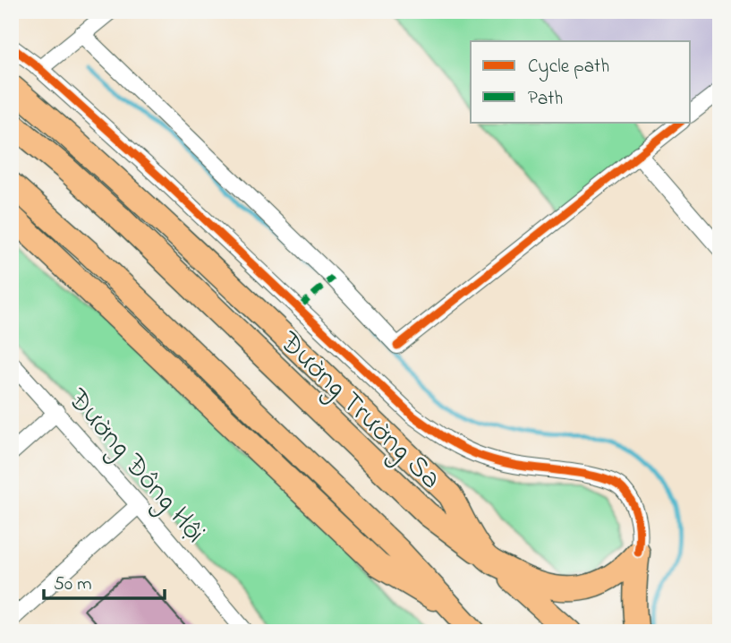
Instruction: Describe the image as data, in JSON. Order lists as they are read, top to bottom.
{
  "streets": {
    "highway": ["Đường Trường Sa"],
    "street": ["Đường Đông Hội"]
  },
  "legend": ["Cycle path", "Path"],
  "scale_bar": "50 m"
}
